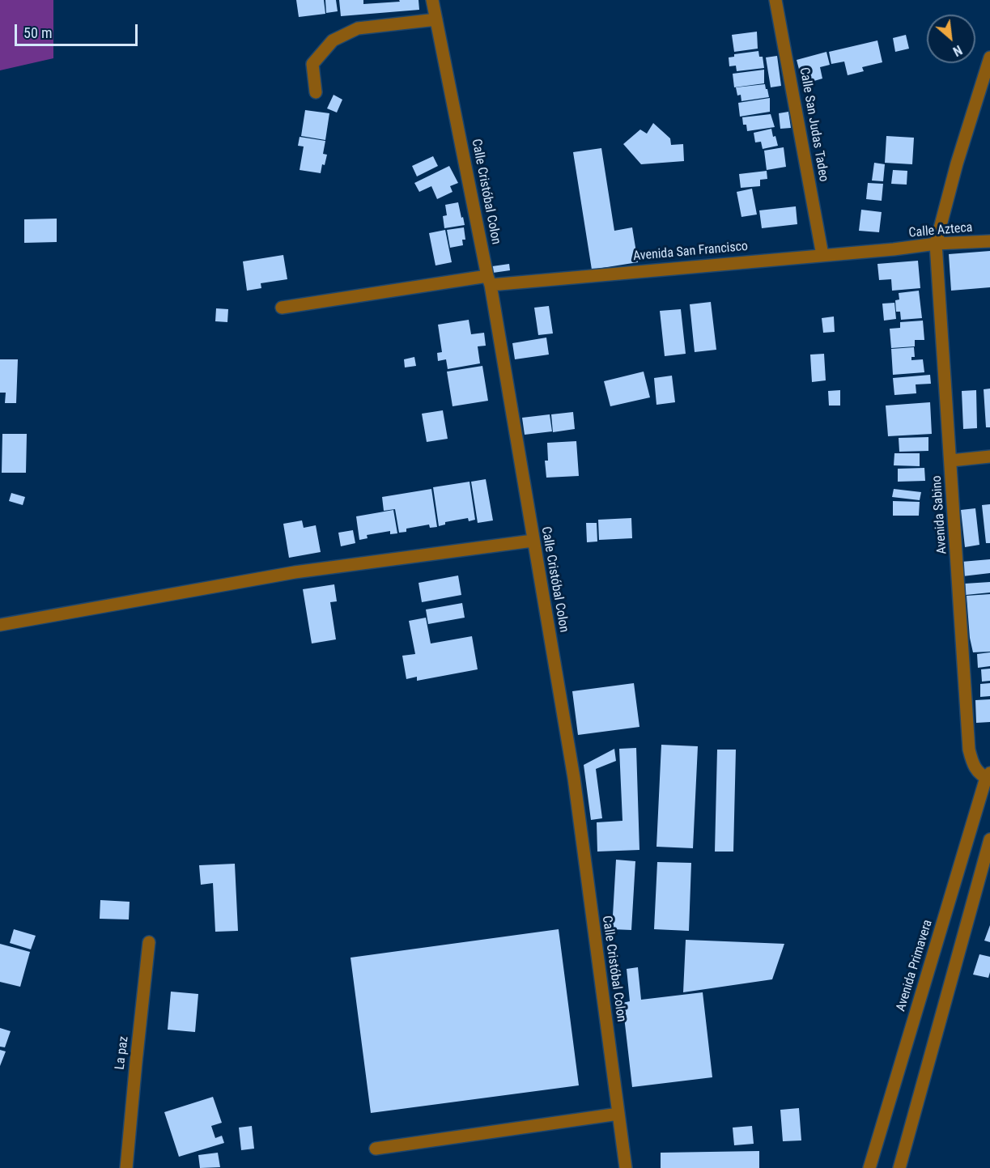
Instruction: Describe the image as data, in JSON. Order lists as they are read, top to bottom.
{
  "streets": {
    "street": [
      "Calle San Judas Tadeo",
      "Calle Cristóbal Colon",
      "Calle Azteca",
      "Avenida San Francisco",
      "Avenida Sabino",
      "Avenida Primavera",
      "La paz"
    ]
  },
  "crossings": [
    ["Calle San Judas Tadeo", "Avenida San Francisco"],
    ["Calle Cristóbal Colon", "Avenida San Francisco"],
    ["Calle Azteca", "Avenida San Francisco"],
    ["Calle Azteca", "Avenida Sabino"],
    ["Avenida Sabino", "Avenida Primavera"]
  ],
  "scale_bar": "50 m",
  "north": "bottom right"
}
